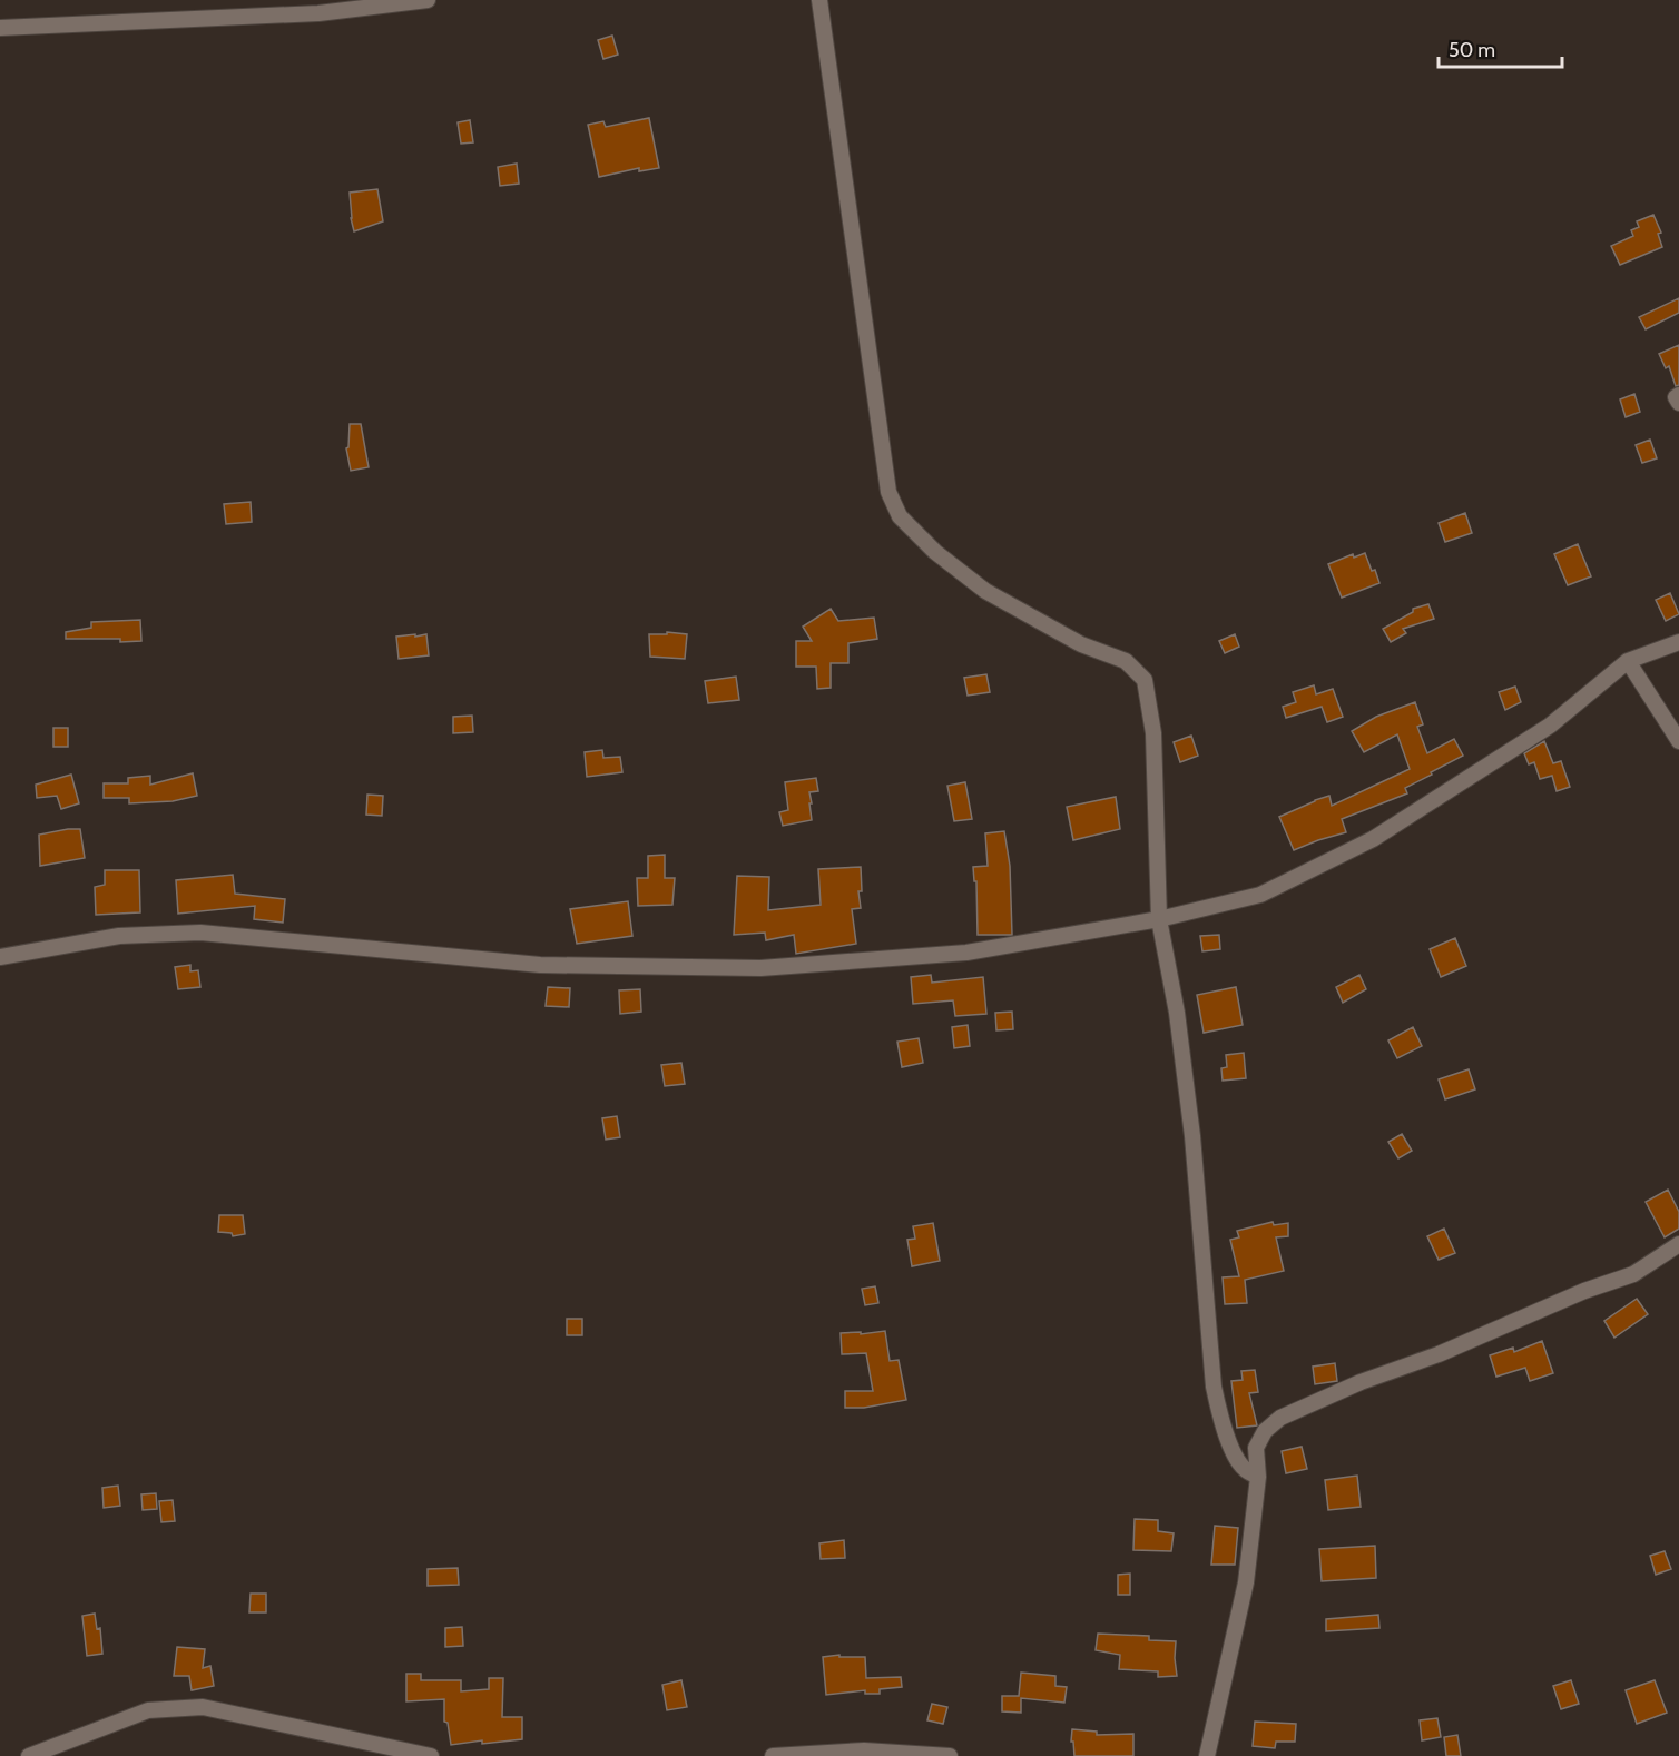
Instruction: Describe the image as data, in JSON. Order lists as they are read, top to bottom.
{
  "scale_bar": "50 m"
}
